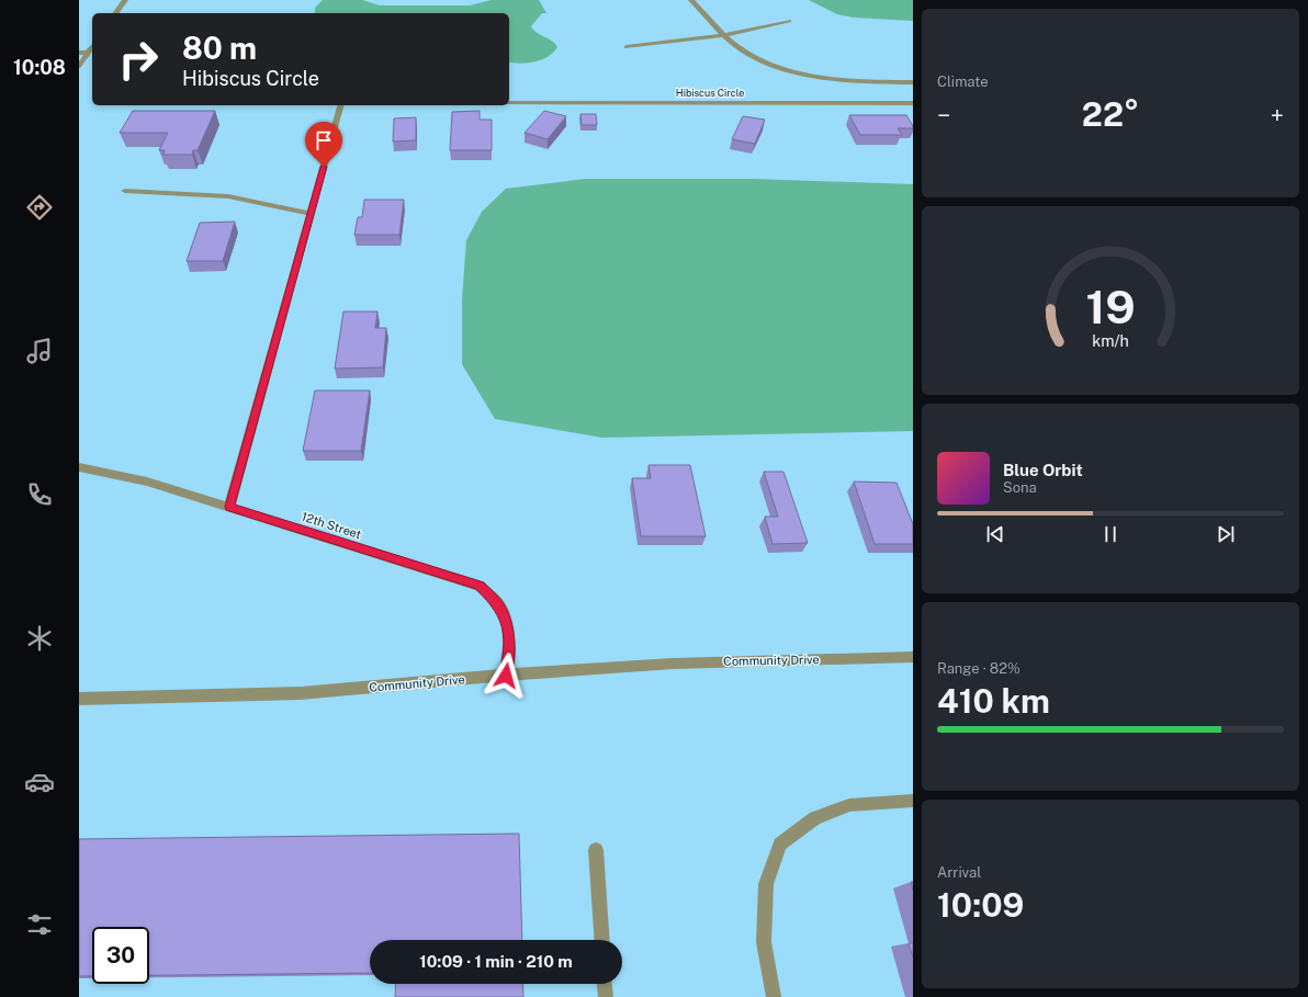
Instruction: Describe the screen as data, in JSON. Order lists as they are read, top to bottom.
{
  "streets": {
    "street": ["Hibiscus Circle", "12th Street", "Community Drive"]
  },
  "crossings": [
    ["12th Street", "Community Drive"]
  ],
  "page": {
    "tabs": "10:08",
    "tile": [
      "Climate",
      ["Range · 82%", "410 km"],
      ["Arrival", "10:09"]
    ],
    "turn": ["80 m", "Hibiscus Circle"],
    "heat": ["−", "22°", "+"],
    "song": ["Blue Orbit", "Sona"],
    "limit": "30",
    "trip": "10:09 · 1 min · 210 m",
    "gauge": ["19", "km/h"]
  }
}
